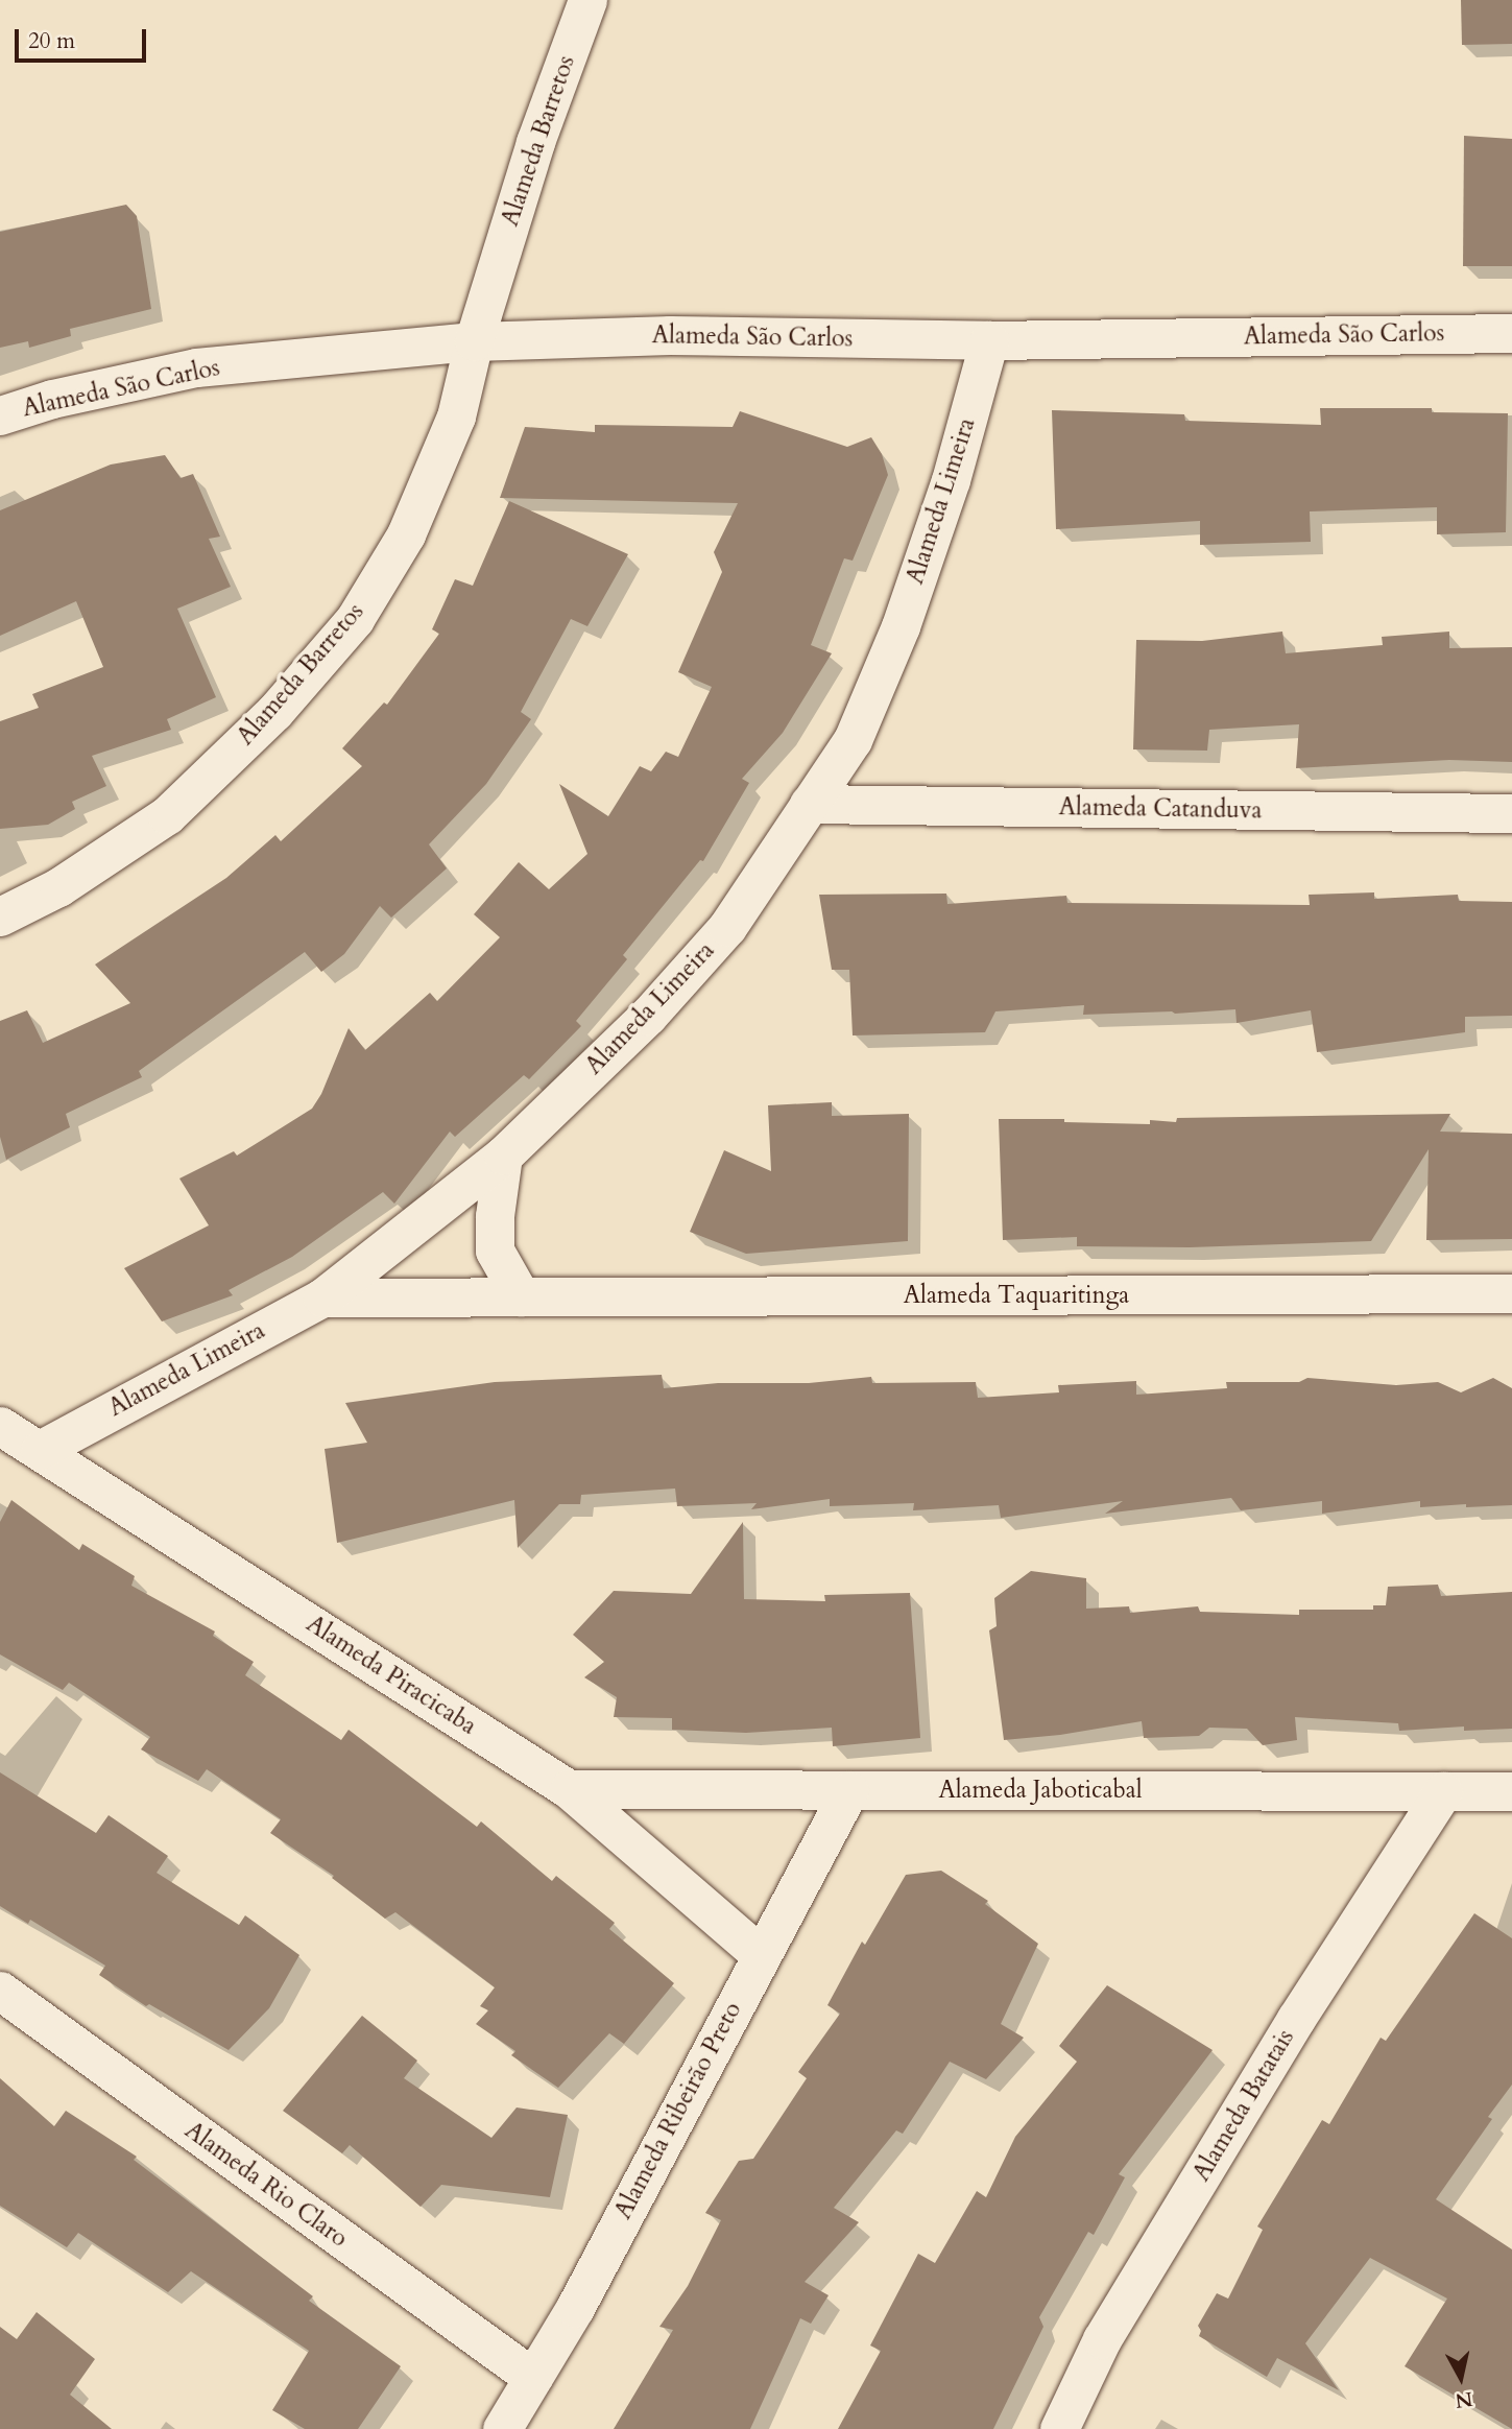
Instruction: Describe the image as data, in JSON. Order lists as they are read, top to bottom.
{
  "streets": {
    "street": [
      "Alameda Barretos",
      "Alameda São Carlos",
      "Alameda Limeira",
      "Alameda Catanduva",
      "Alameda Taquaritinga",
      "Alameda Piracicaba",
      "Alameda Jaboticabal",
      "Alameda Batatais",
      "Alameda Ribeirão Preto",
      "Alameda Rio Claro"
    ]
  },
  "crossings": [
    ["Alameda Barretos", "Alameda São Carlos"],
    ["Alameda São Carlos", "Alameda Limeira"],
    ["Alameda Limeira", "Alameda Catanduva"],
    ["Alameda Limeira", "Alameda Taquaritinga"],
    ["Alameda Limeira", "Alameda Piracicaba"],
    ["Alameda Piracicaba", "Alameda Jaboticabal"],
    ["Alameda Piracicaba", "Alameda Ribeirão Preto"],
    ["Alameda Jaboticabal", "Alameda Batatais"],
    ["Alameda Jaboticabal", "Alameda Ribeirão Preto"],
    ["Alameda Ribeirão Preto", "Alameda Rio Claro"]
  ],
  "scale_bar": "20 m",
  "north": "bottom"
}
